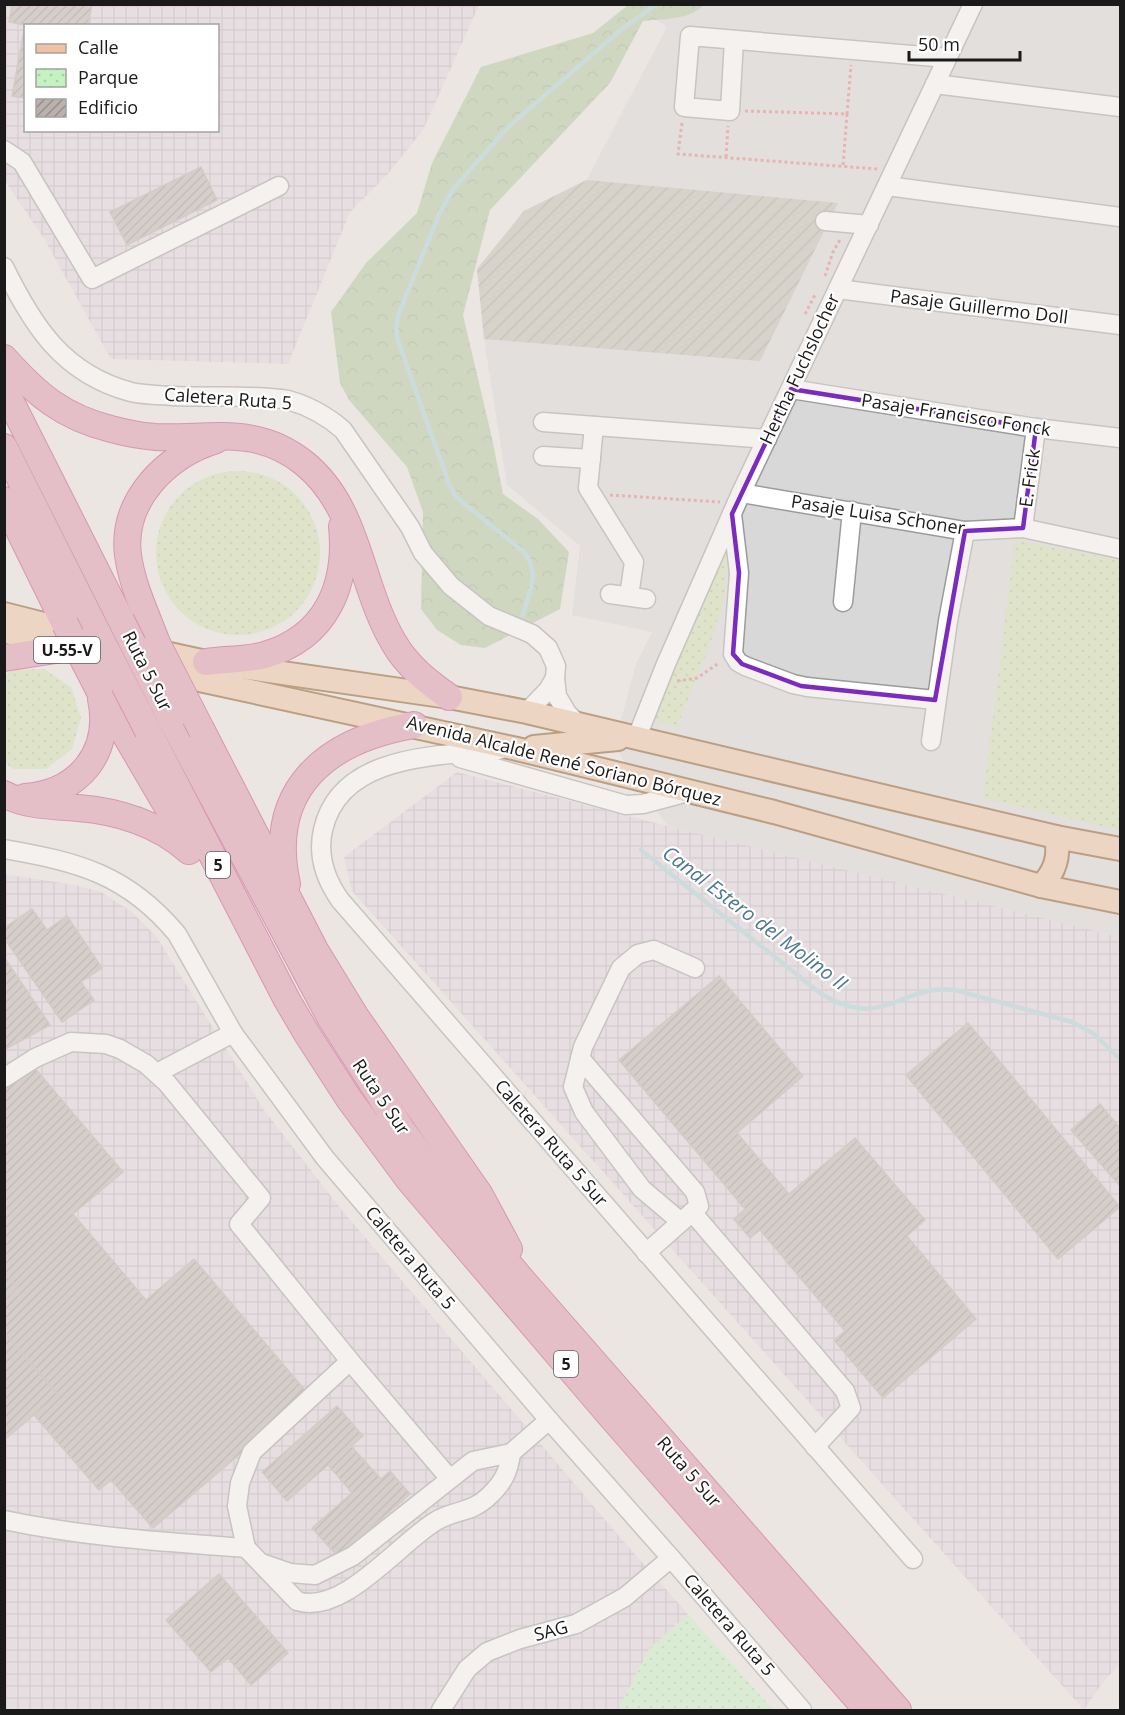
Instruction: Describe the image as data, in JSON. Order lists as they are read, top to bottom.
{
  "streets": {
    "highway": ["Ruta 5 Sur", "5"],
    "main road": ["U-55-V", "Avenida Alcalde René Soriano Bórquez"],
    "street": [
      "Pasaje Guillermo Doll",
      "Hertha Fuchslocher",
      "Caletera Ruta 5",
      "Pasaje Francisco Fonck",
      "E. Frick",
      "Pasaje Luisa Schoner",
      "Caletera Ruta 5 Sur",
      "SAG"
    ]
  },
  "crossings": [
    ["Pasaje Guillermo Doll", "Hertha Fuchslocher"],
    ["Hertha Fuchslocher", "Pasaje Francisco Fonck"],
    ["Hertha Fuchslocher", "Pasaje Luisa Schoner"],
    ["Hertha Fuchslocher", "Avenida Alcalde René Soriano Bórquez"],
    ["Caletera Ruta 5", "Avenida Alcalde René Soriano Bórquez"],
    ["Caletera Ruta 5", "SAG"],
    ["Pasaje Francisco Fonck", "E. Frick"],
    ["E. Frick", "Pasaje Luisa Schoner"],
    ["Ruta 5 Sur", "Avenida Alcalde René Soriano Bórquez"],
    ["Avenida Alcalde René Soriano Bórquez", "Caletera Ruta 5 Sur"]
  ],
  "water": ["Canal Estero del Molino II"],
  "legend": ["Calle", "Parque", "Edificio"],
  "scale_bar": "50 m"
}
